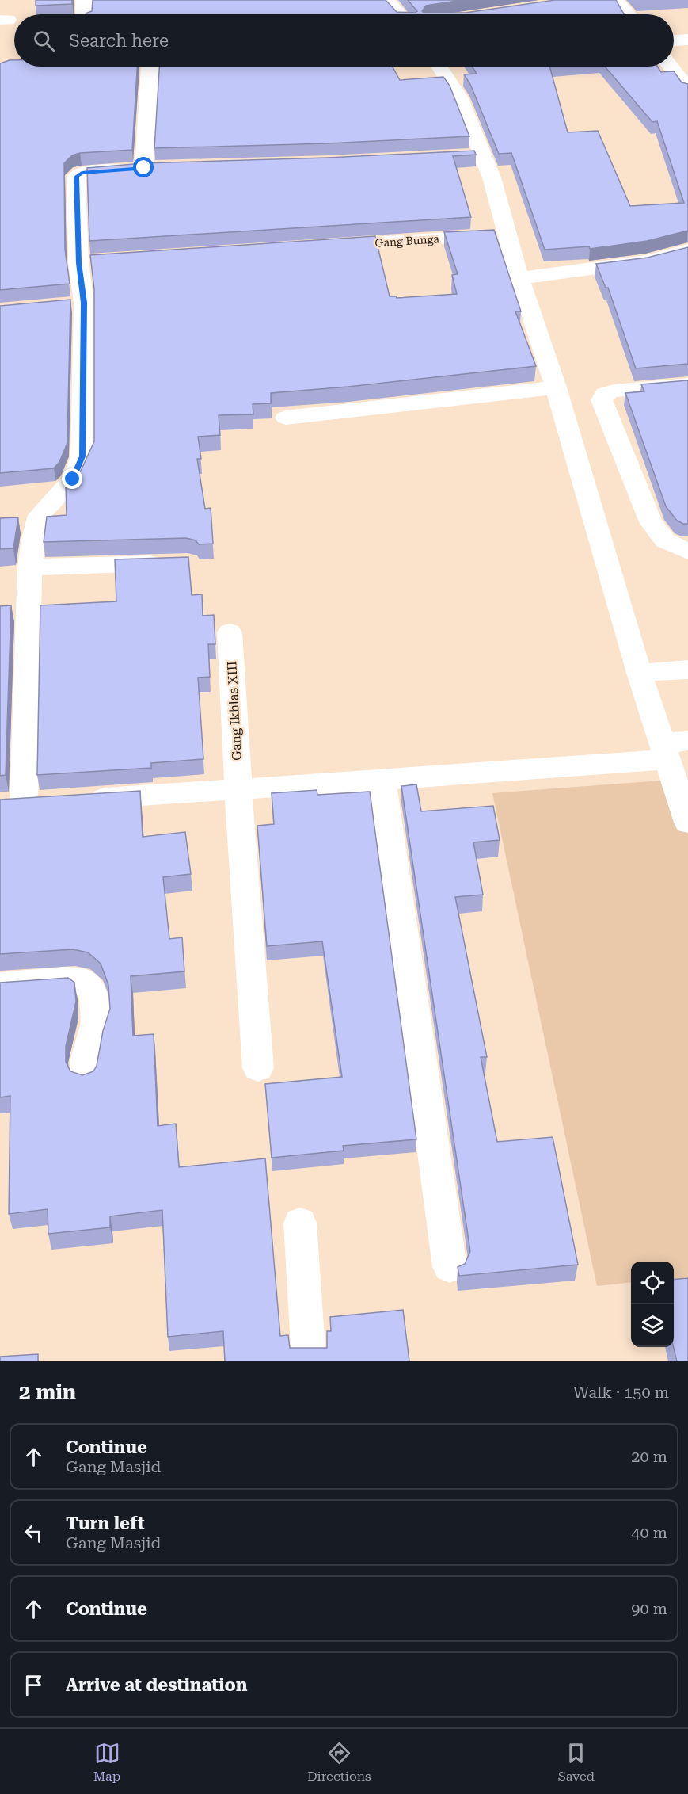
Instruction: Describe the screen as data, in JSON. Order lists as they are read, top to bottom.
{
  "streets": {
    "street": ["Gang Bunga", "Gang Ikhlas XIII"]
  },
  "page": {
    "search": "Search here",
    "heading": ["2 min", "Walk · 150 m"],
    "list": [
      ["Continue", "Gang Masjid", "20 m"],
      ["Turn left", "Gang Masjid", "40 m"],
      ["Continue", "90 m"],
      "Arrive at destination"
    ],
    "nav": ["Map", "Directions", "Saved"]
  }
}
